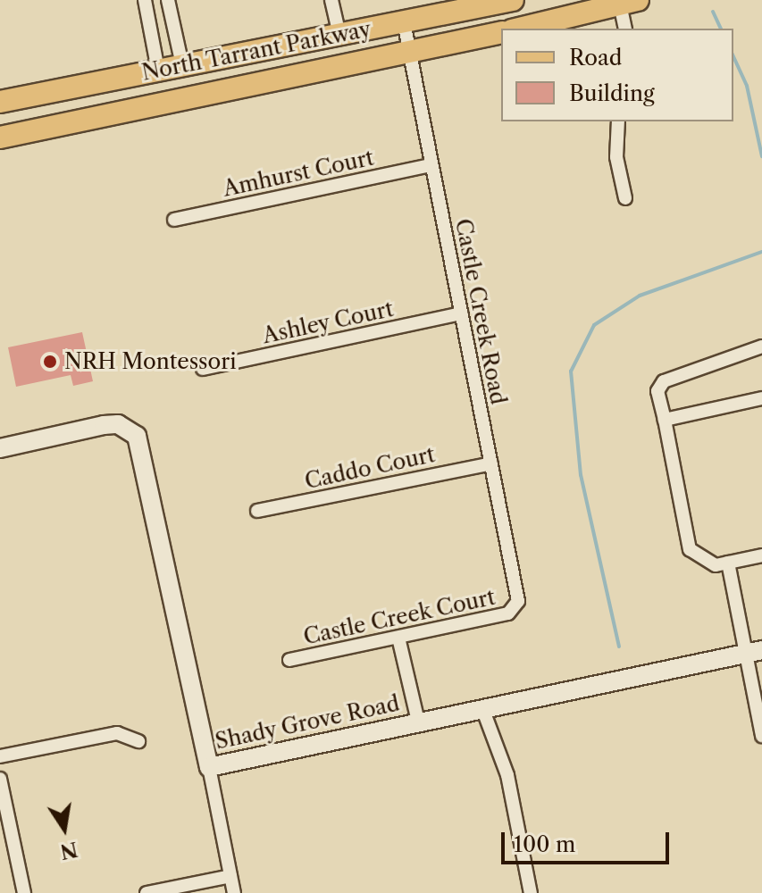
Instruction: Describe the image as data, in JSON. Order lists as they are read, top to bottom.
{
  "streets": {
    "main road": ["North Tarrant Parkway"],
    "street": [
      "Amhurst Court",
      "Castle Creek Road",
      "Ashley Court",
      "Caddo Court",
      "Castle Creek Court",
      "Shady Grove Road"
    ]
  },
  "crossings": [
    ["North Tarrant Parkway", "Castle Creek Road"],
    ["Amhurst Court", "Castle Creek Road"],
    ["Castle Creek Road", "Ashley Court"],
    ["Castle Creek Road", "Caddo Court"],
    ["Castle Creek Road", "Castle Creek Court"]
  ],
  "places": ["NRH Montessori"],
  "legend": ["Road", "Building"],
  "scale_bar": "100 m",
  "north": "bottom"
}
